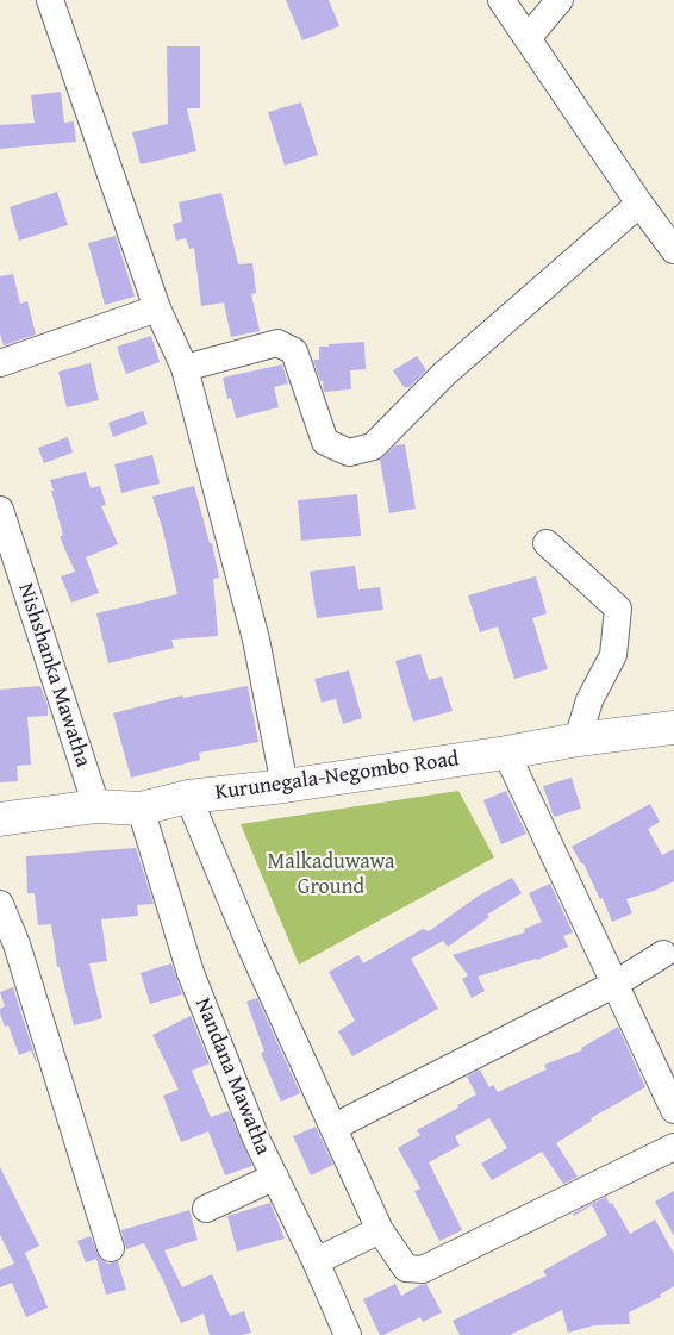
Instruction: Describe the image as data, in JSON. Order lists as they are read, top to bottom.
{
  "streets": {
    "main road": ["Kurunegala-Negombo Road"],
    "street": ["Nishshanka Mawatha", "Nandana Mawatha"]
  },
  "crossings": [
    ["Nishshanka Mawatha", "Kurunegala-Negombo Road"],
    ["Kurunegala-Negombo Road", "Nandana Mawatha"]
  ],
  "parks": ["Malkaduwawa Ground"]
}
